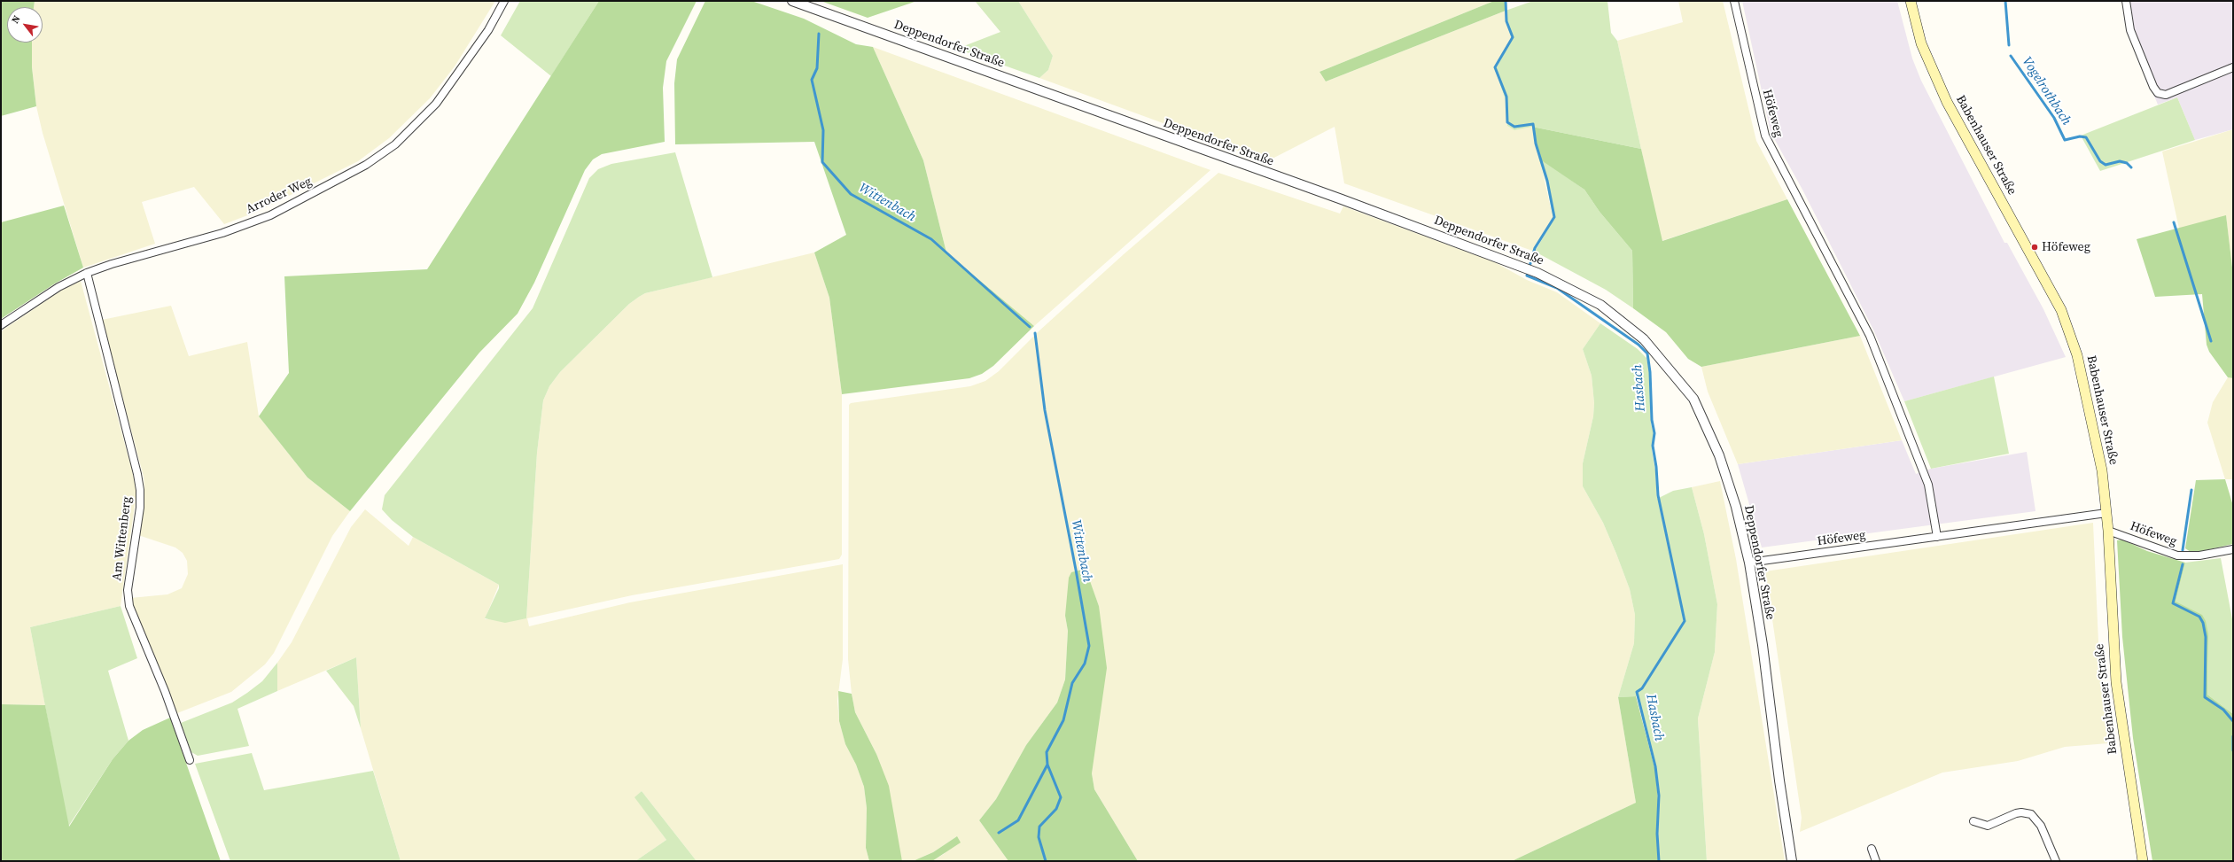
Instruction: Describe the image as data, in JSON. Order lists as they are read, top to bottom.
{
  "streets": {
    "main road": ["Babenhauser Straße"],
    "street": [
      "Deppendorfer Straße",
      "Höfeweg",
      "Arroder Weg",
      "Am Wittenberg"
    ]
  },
  "crossings": [
    ["Deppendorfer Straße", "Höfeweg"],
    ["Höfeweg", "Babenhauser Straße"],
    ["Arroder Weg", "Am Wittenberg"]
  ],
  "water": ["Vogelrothbach", "Wittenbach", "Hasbach"],
  "places": ["Höfeweg"],
  "north": "top left"
}
